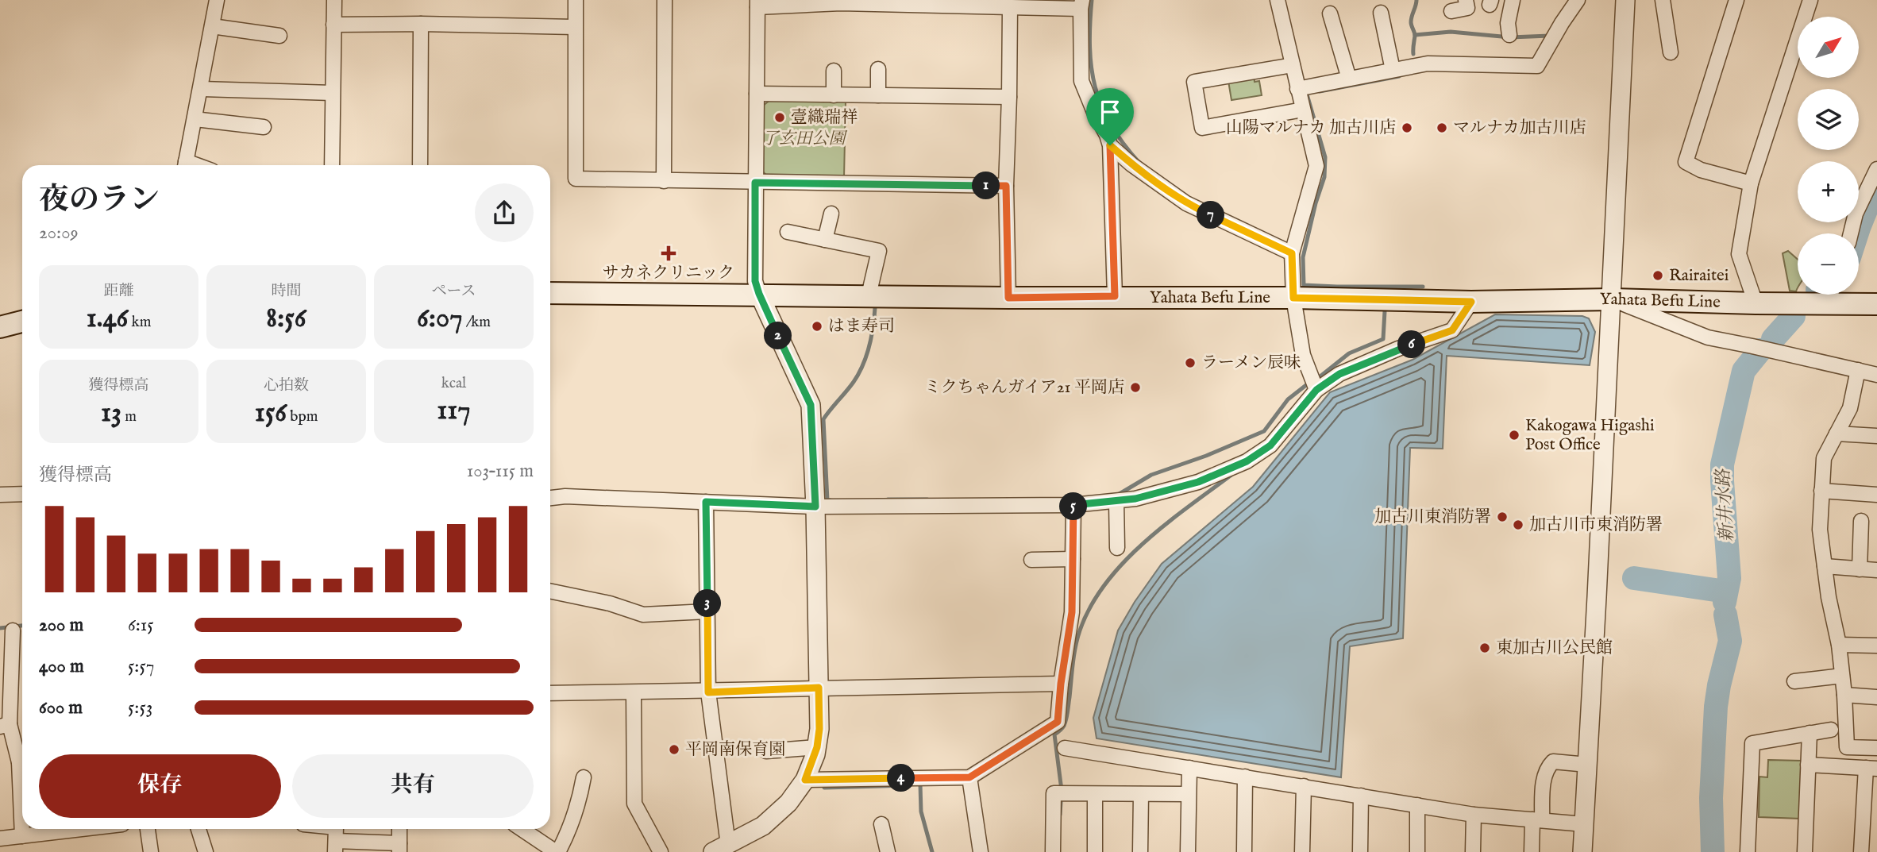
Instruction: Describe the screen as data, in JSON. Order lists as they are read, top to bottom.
{
  "streets": {
    "main road": ["Yahata Befu Line"]
  },
  "water": ["新井水路"],
  "parks": ["了玄田公園"],
  "places": {
    "other": [
      "壹織瑞祥",
      "山陽マルナカ 加古川店",
      "マルナカ加古川店",
      "Rairaitei",
      "はま寿司",
      "ラーメン辰味",
      "ミクちゃんガイア21 平岡店",
      "Kakogawa Higashi Post Office",
      "加古川東消防署",
      "加古川市東消防署",
      "東加古川公民館",
      "平岡南保育園"
    ],
    "health": ["サカネクリニック"]
  },
  "north": "top right",
  "page": {
    "map_buttons": ["+", "−"],
    "heading": ["夜のラン", "20:09"],
    "pins": [
      "1",
      "7",
      "2",
      "6",
      "5",
      "3",
      "4"
    ],
    "stats": [
      ["距離", "1.46 km"],
      ["時間", "8:56"],
      ["ペース", "6:07 /km"],
      ["獲得標高", "13 m"],
      ["心拍数", "156 bpm"],
      ["kcal", "117"]
    ],
    "chart": ["獲得標高", "103–115 m"],
    "list": [
      {
        "name": "200 m",
        "note": "6:15"
      },
      {
        "name": "400 m",
        "note": "5:57"
      },
      {
        "name": "600 m",
        "note": "5:53"
      }
    ],
    "buttons": ["保存", "共有"]
  }
}
